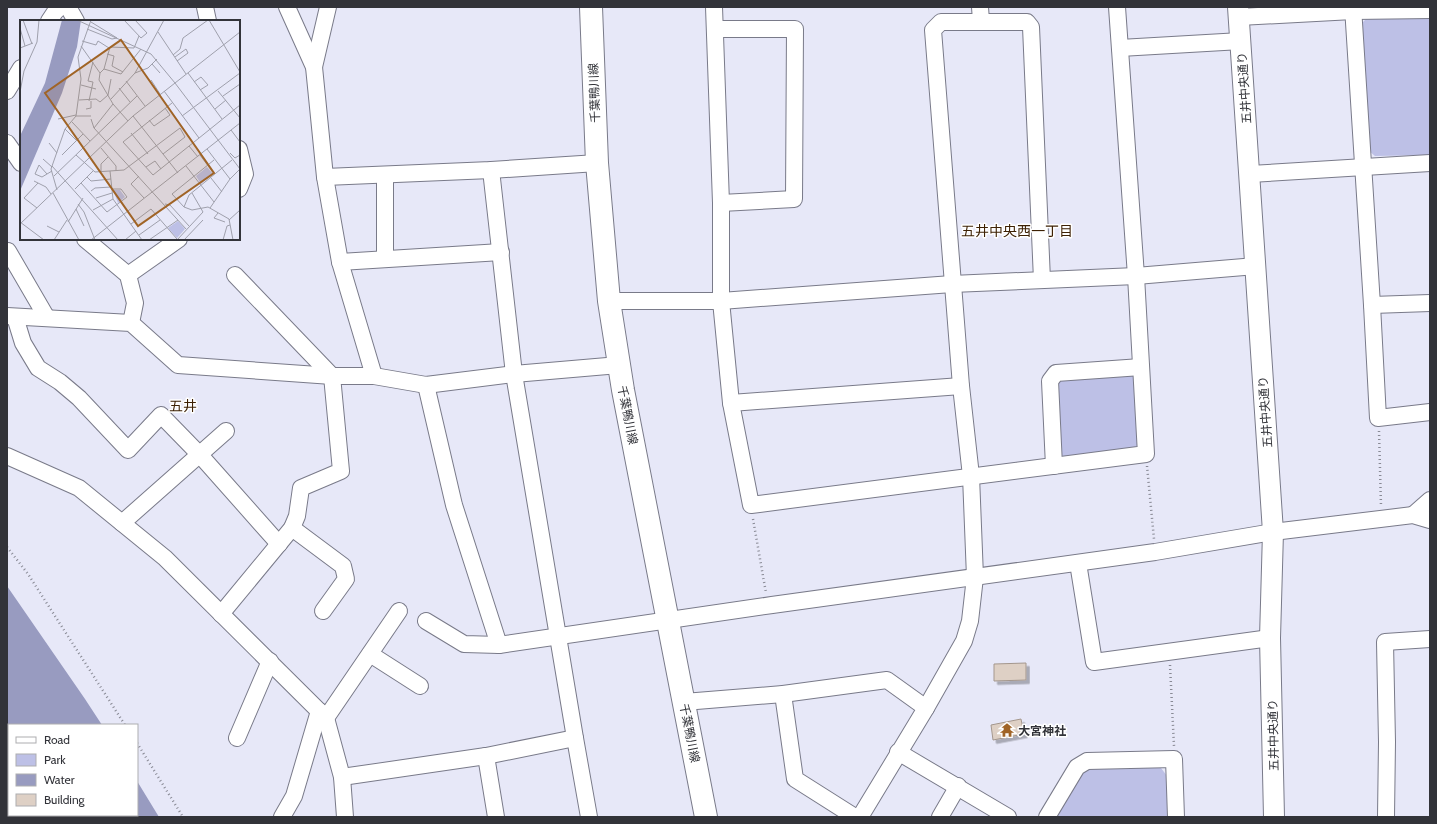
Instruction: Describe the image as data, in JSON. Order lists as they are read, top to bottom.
{
  "streets": {
    "main road": ["千葉鴨川線"],
    "street": ["五井中央通り"]
  },
  "districts": ["五井中央西一丁目", "五井"],
  "places": {
    "temple": ["大宮神社"]
  },
  "legend": [
    "Road",
    "Park",
    "Water",
    "Building"
  ]
}
